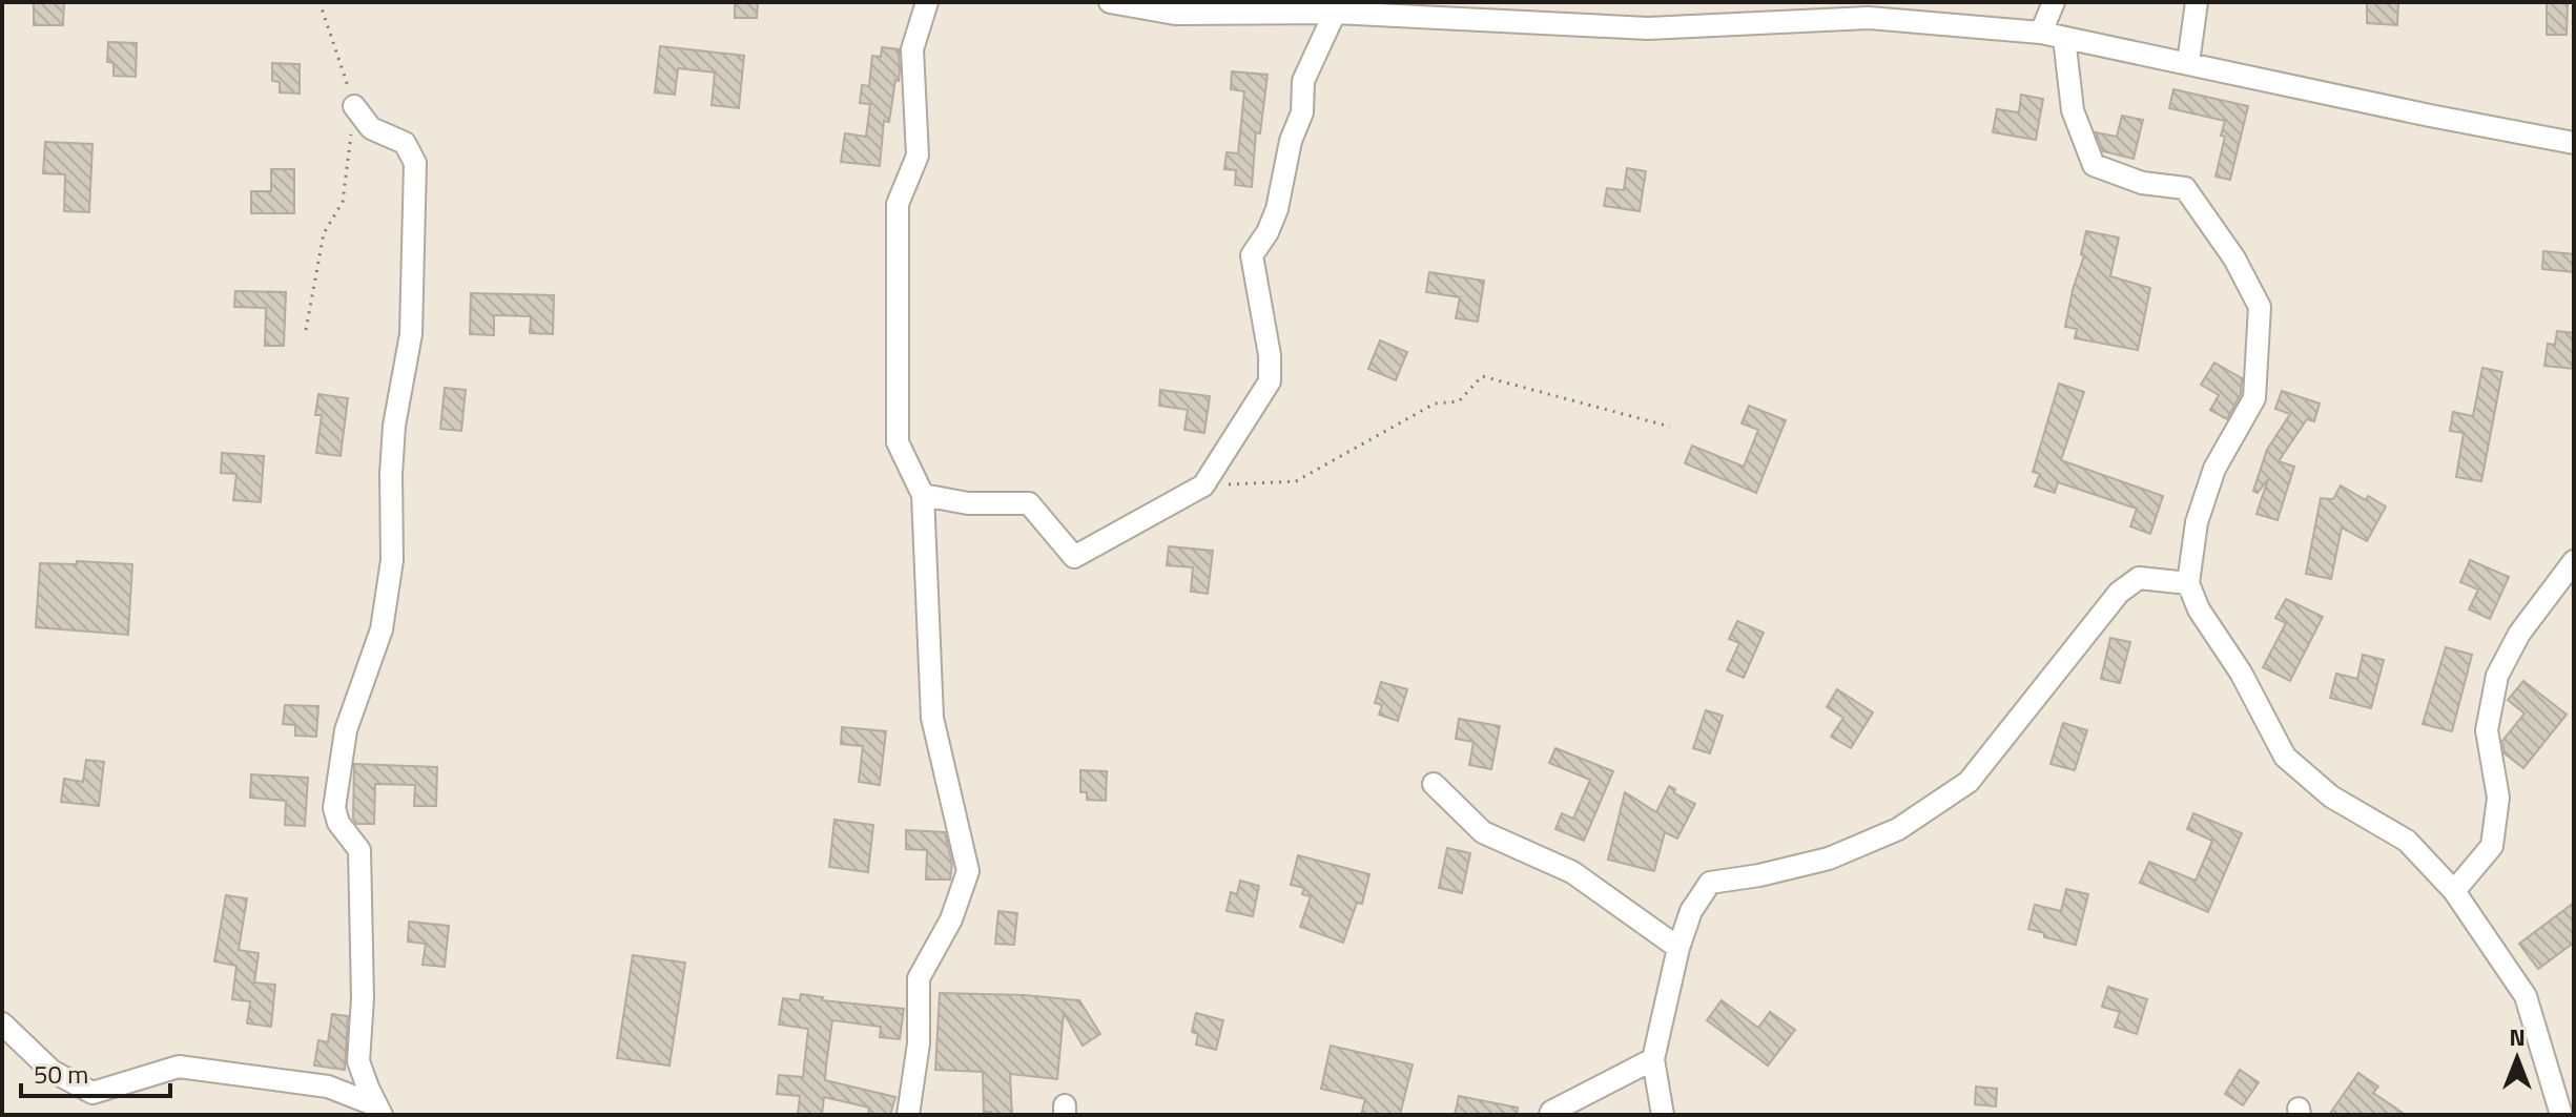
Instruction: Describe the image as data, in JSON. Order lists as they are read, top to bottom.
{
  "scale_bar": "50 m",
  "north": "top"
}
